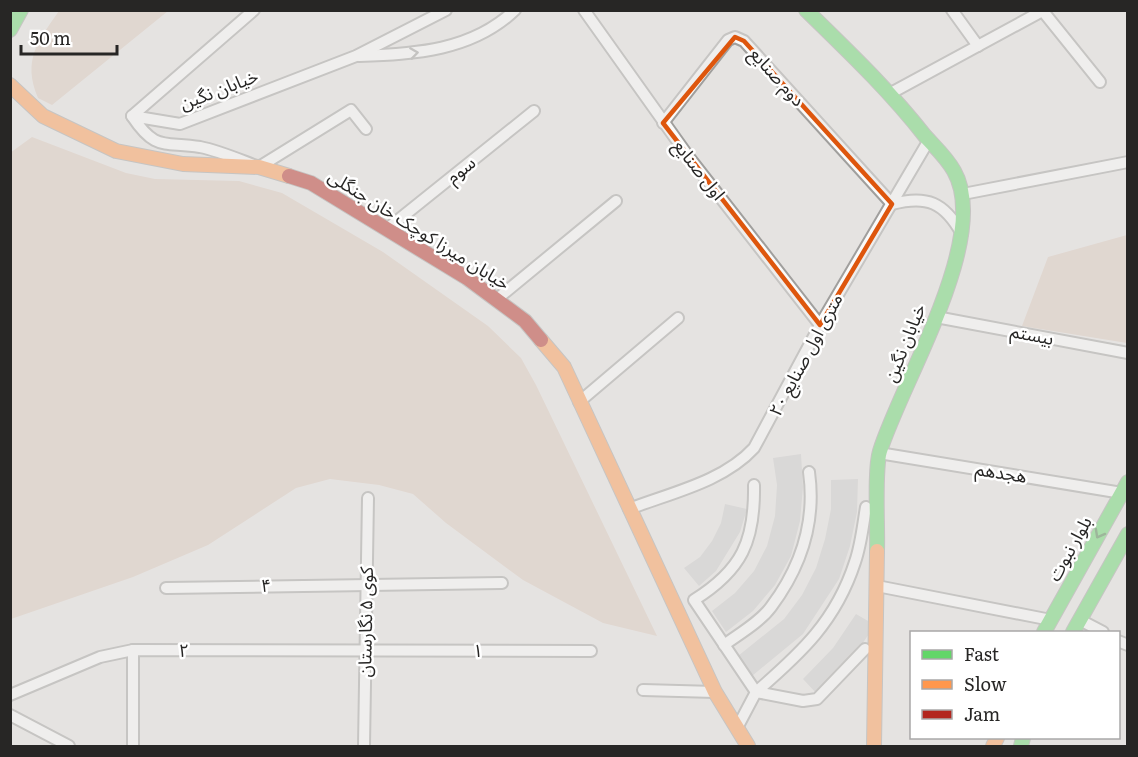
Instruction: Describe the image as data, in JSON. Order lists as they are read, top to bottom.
{
  "streets": {
    "street": [
      "دوم صنایع",
      "خیابان نگین",
      "سوم",
      "اول صنایع",
      "خیابان میرزا کوچک خان جنگلی",
      "بیستم",
      "۲۰ متری اول صنایع",
      "هجدهم",
      "بلوار نبوت",
      "۴",
      "کوی ۵ نگارستان",
      "۲",
      "۱"
    ]
  },
  "crossings": [
    ["دوم صنایع", "اول صنایع"],
    ["دوم صنایع", "۲۰ متری اول صنایع"],
    ["خیابان نگین", "بیستم"],
    ["خیابان نگین", "۲۰ متری اول صنایع"],
    ["خیابان نگین", "هجدهم"],
    ["سوم", "خیابان میرزا کوچک خان جنگلی"],
    ["اول صنایع", "۲۰ متری اول صنایع"],
    ["خیابان میرزا کوچک خان جنگلی", "۲۰ متری اول صنایع"],
    ["هجدهم", "بلوار نبوت"],
    ["۴", "کوی ۵ نگارستان"],
    ["کوی ۵ نگارستان", "۲"],
    ["کوی ۵ نگارستان", "۱"],
    ["۲", "۱"]
  ],
  "legend": ["Fast", "Slow", "Jam"],
  "scale_bar": "50 m"
}
